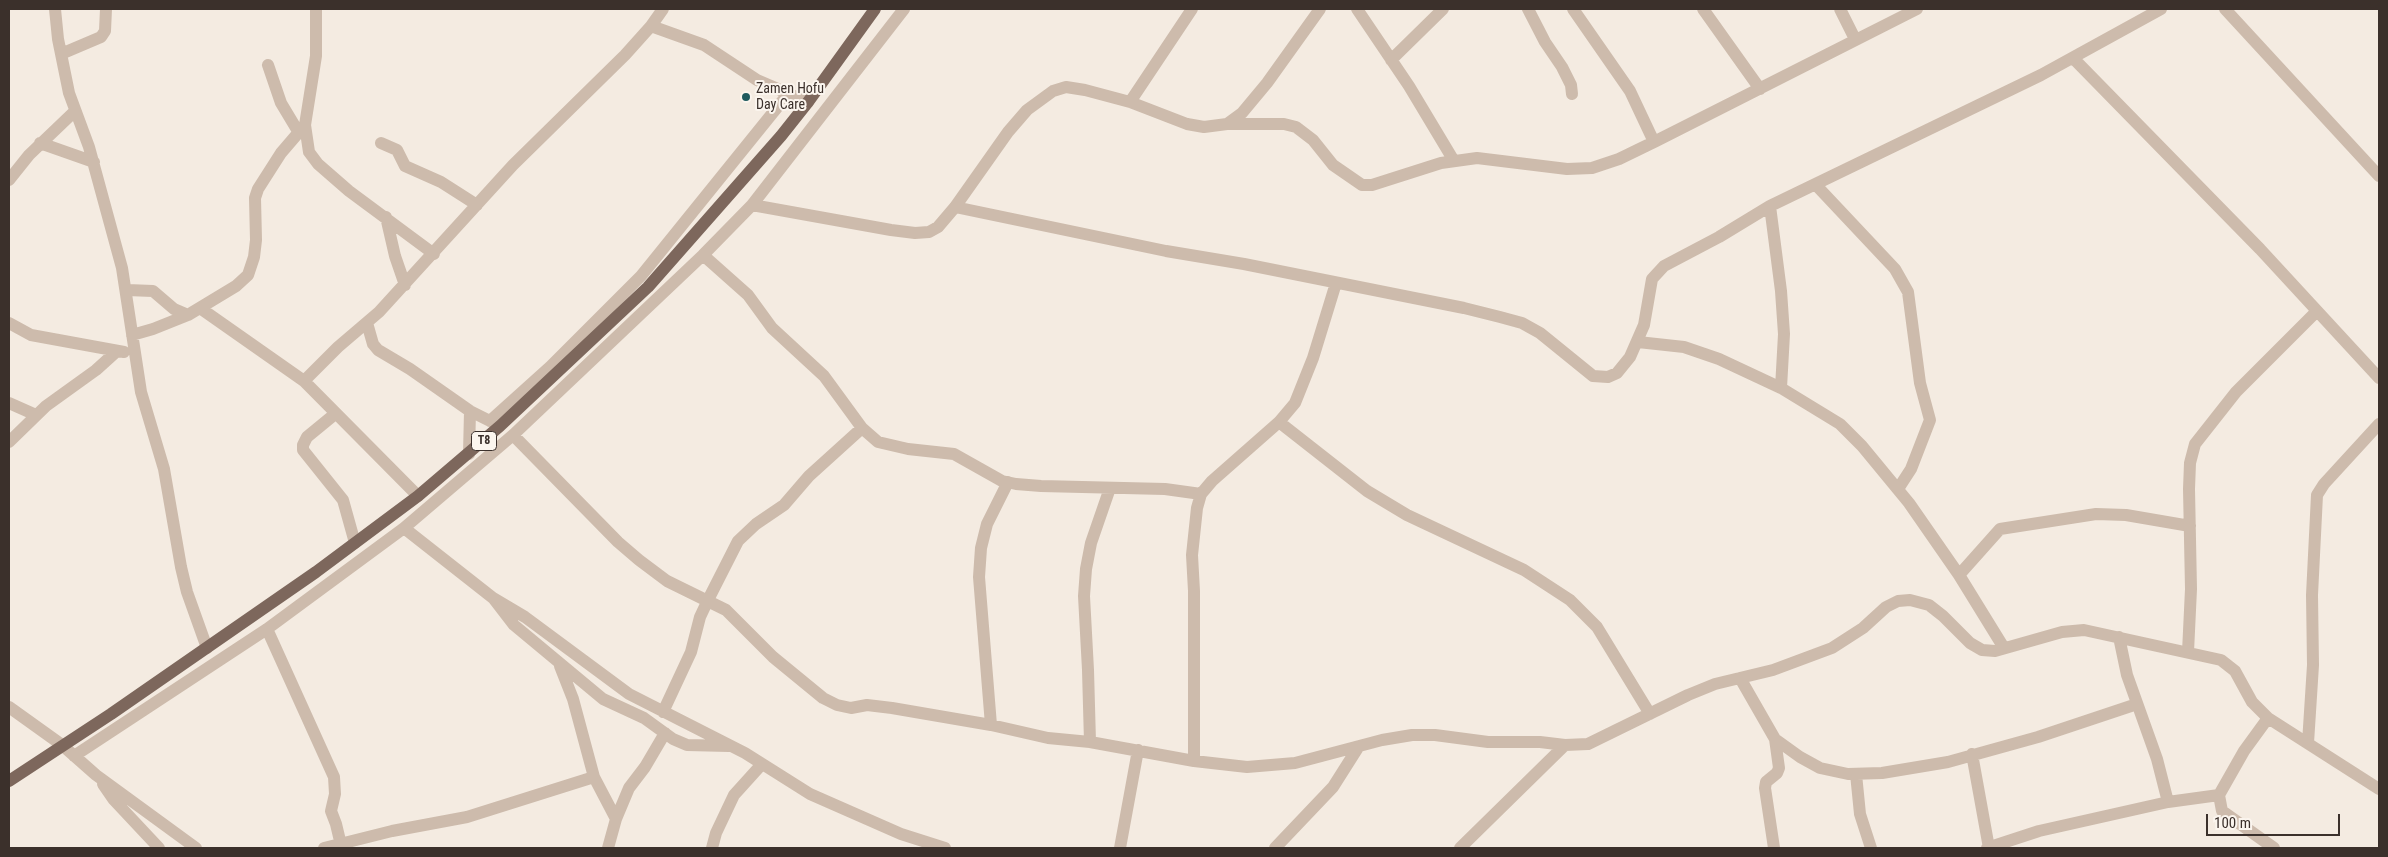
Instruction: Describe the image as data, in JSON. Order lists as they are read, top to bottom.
{
  "streets": {
    "main road": ["T8"]
  },
  "places": ["Zamen Hofu Day Care"],
  "scale_bar": "100 m"
}
